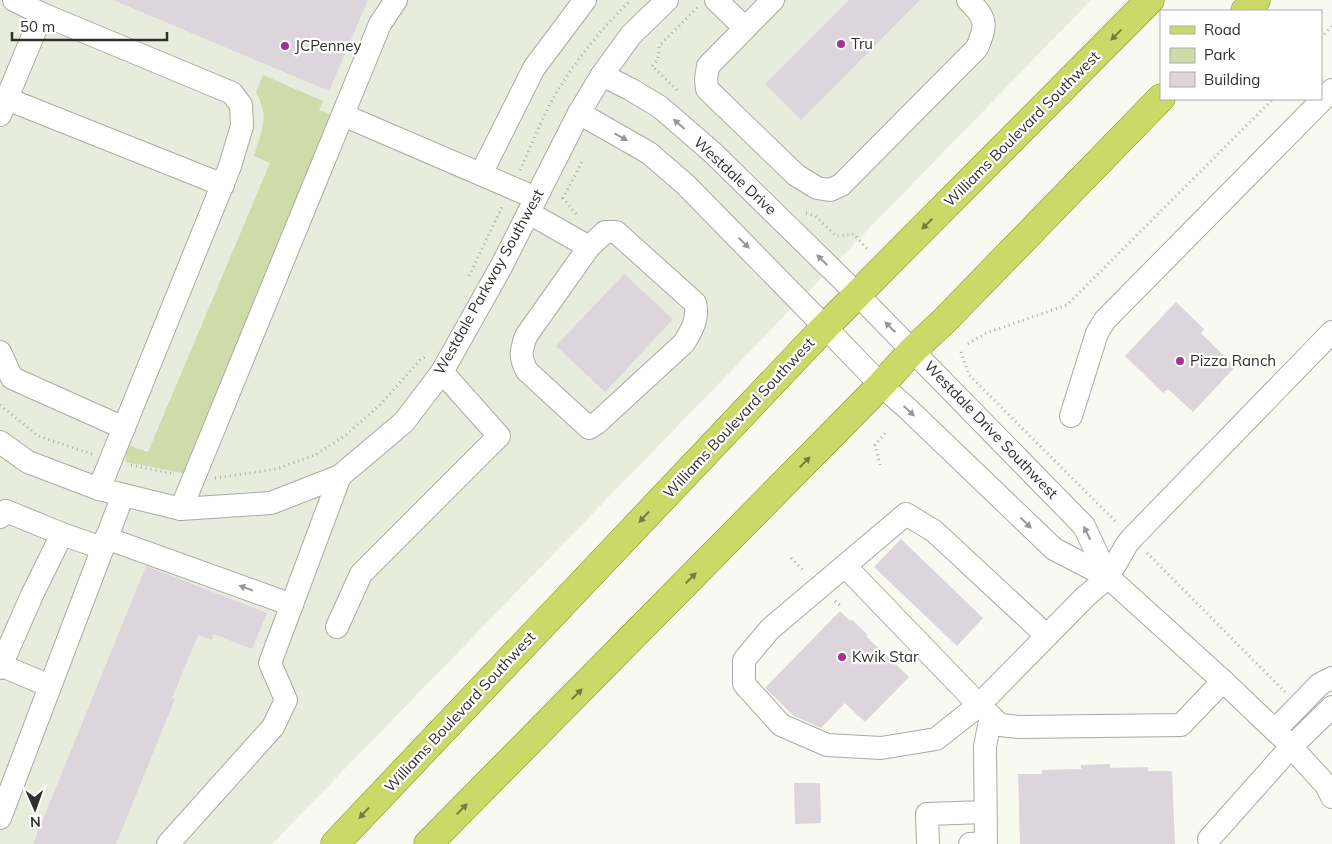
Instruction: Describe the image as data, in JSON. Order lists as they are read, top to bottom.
{
  "streets": {
    "main road": ["Williams Boulevard Southwest"],
    "street": ["Westdale Drive", "Westdale Parkway Southwest", "Westdale Drive Southwest"]
  },
  "crossings": [
    ["Williams Boulevard Southwest", "Westdale Drive"],
    ["Williams Boulevard Southwest", "Westdale Drive Southwest"],
    ["Westdale Drive", "Westdale Parkway Southwest"],
    ["Westdale Drive", "Westdale Drive Southwest"]
  ],
  "places": [
    "Tru",
    "JCPenney",
    "Pizza Ranch",
    "Kwik Star"
  ],
  "legend": ["Road", "Park", "Building"],
  "scale_bar": "50 m",
  "north": "bottom"
}
